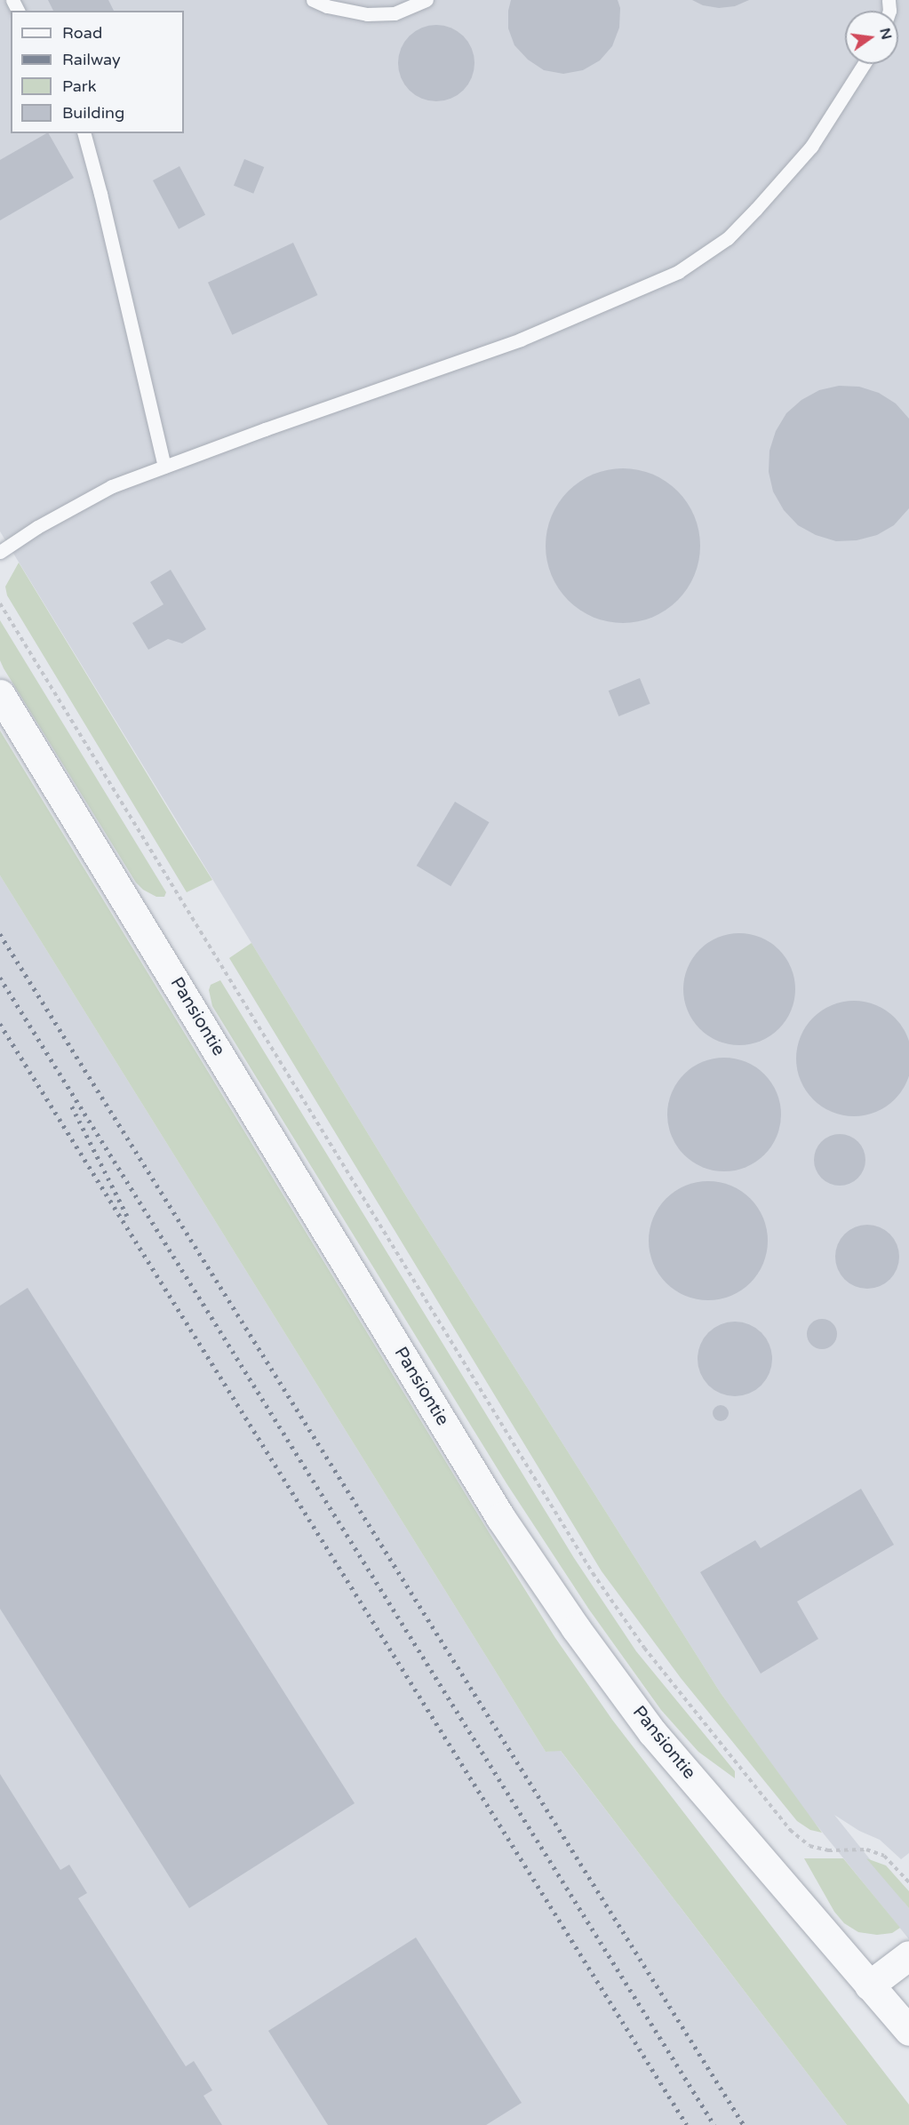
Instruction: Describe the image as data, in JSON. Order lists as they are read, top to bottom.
{
  "streets": {
    "street": ["Pansiontie"]
  },
  "legend": [
    "Road",
    "Railway",
    "Park",
    "Building"
  ],
  "north": "right"
}
